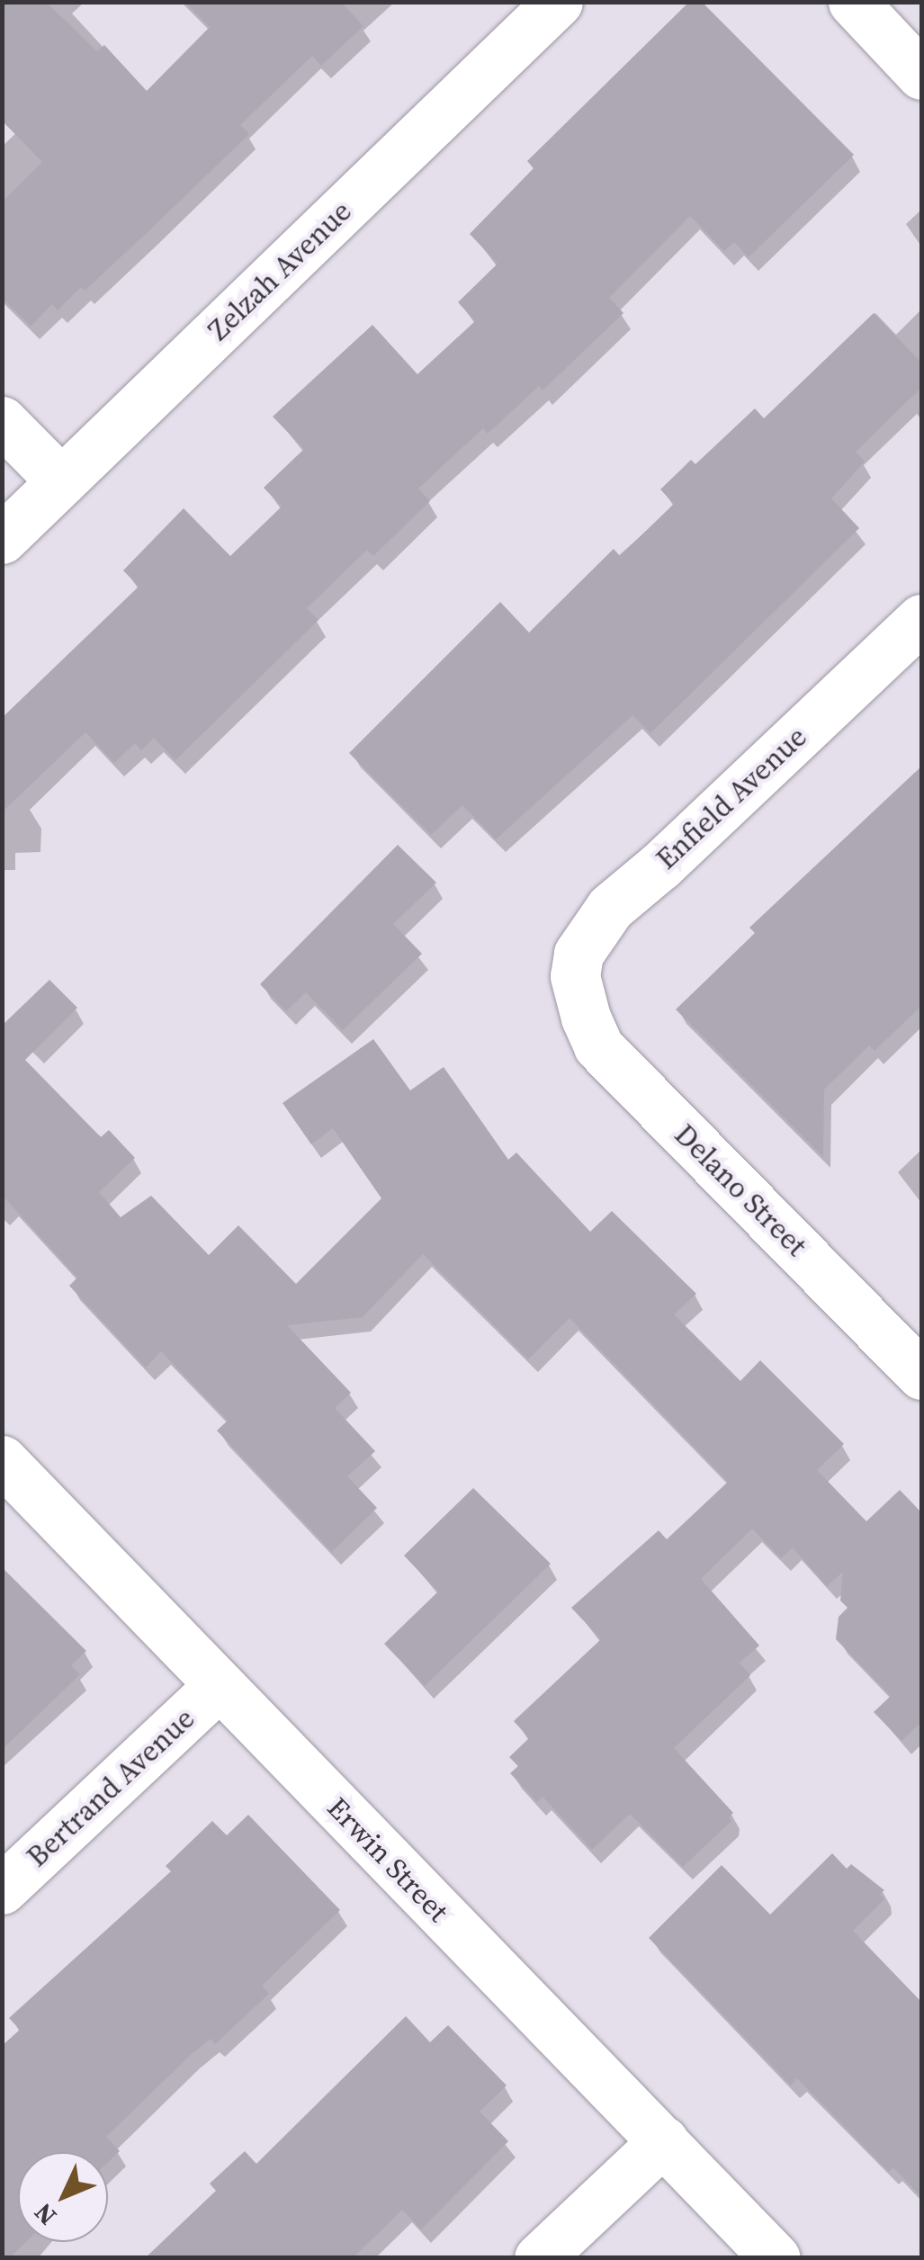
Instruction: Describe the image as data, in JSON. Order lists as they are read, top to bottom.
{
  "streets": {
    "street": [
      "Zelzah Avenue",
      "Enfield Avenue",
      "Delano Street",
      "Bertrand Avenue",
      "Erwin Street"
    ]
  },
  "crossings": [
    ["Enfield Avenue", "Delano Street"],
    ["Bertrand Avenue", "Erwin Street"]
  ],
  "north": "bottom left"
}
